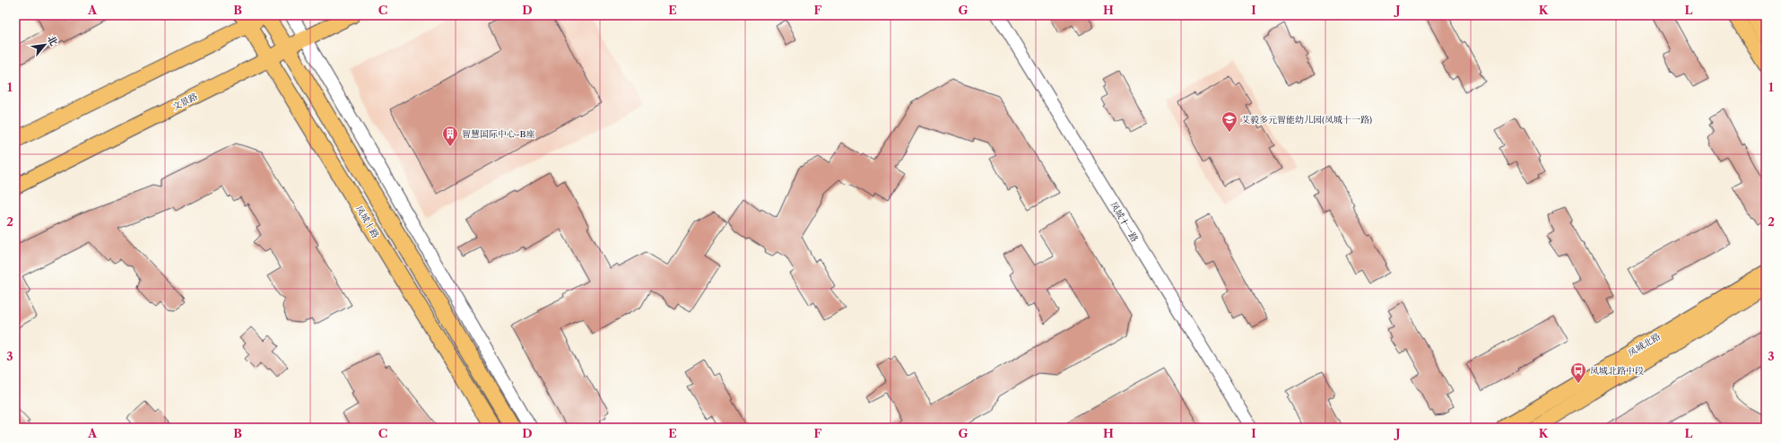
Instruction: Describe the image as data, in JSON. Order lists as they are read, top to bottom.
{
  "streets": {
    "main road": ["文景路", "凤城十路", "凤城北路"],
    "street": ["凤城十一路"]
  },
  "crossings": [
    ["文景路", "凤城十路"]
  ],
  "places": {
    "school or university": ["艾毅多元智能幼儿园(凤城十一路)"],
    "building": ["智慧国际中心-B座"],
    "bus stop": ["凤城北路中段"]
  },
  "north": "top right",
  "grid": {
    "columns": [
      "A",
      "B",
      "C",
      "D",
      "E",
      "F",
      "G",
      "H",
      "I",
      "J",
      "K",
      "L"
    ],
    "rows": ["1", "2", "3"]
  }
}
